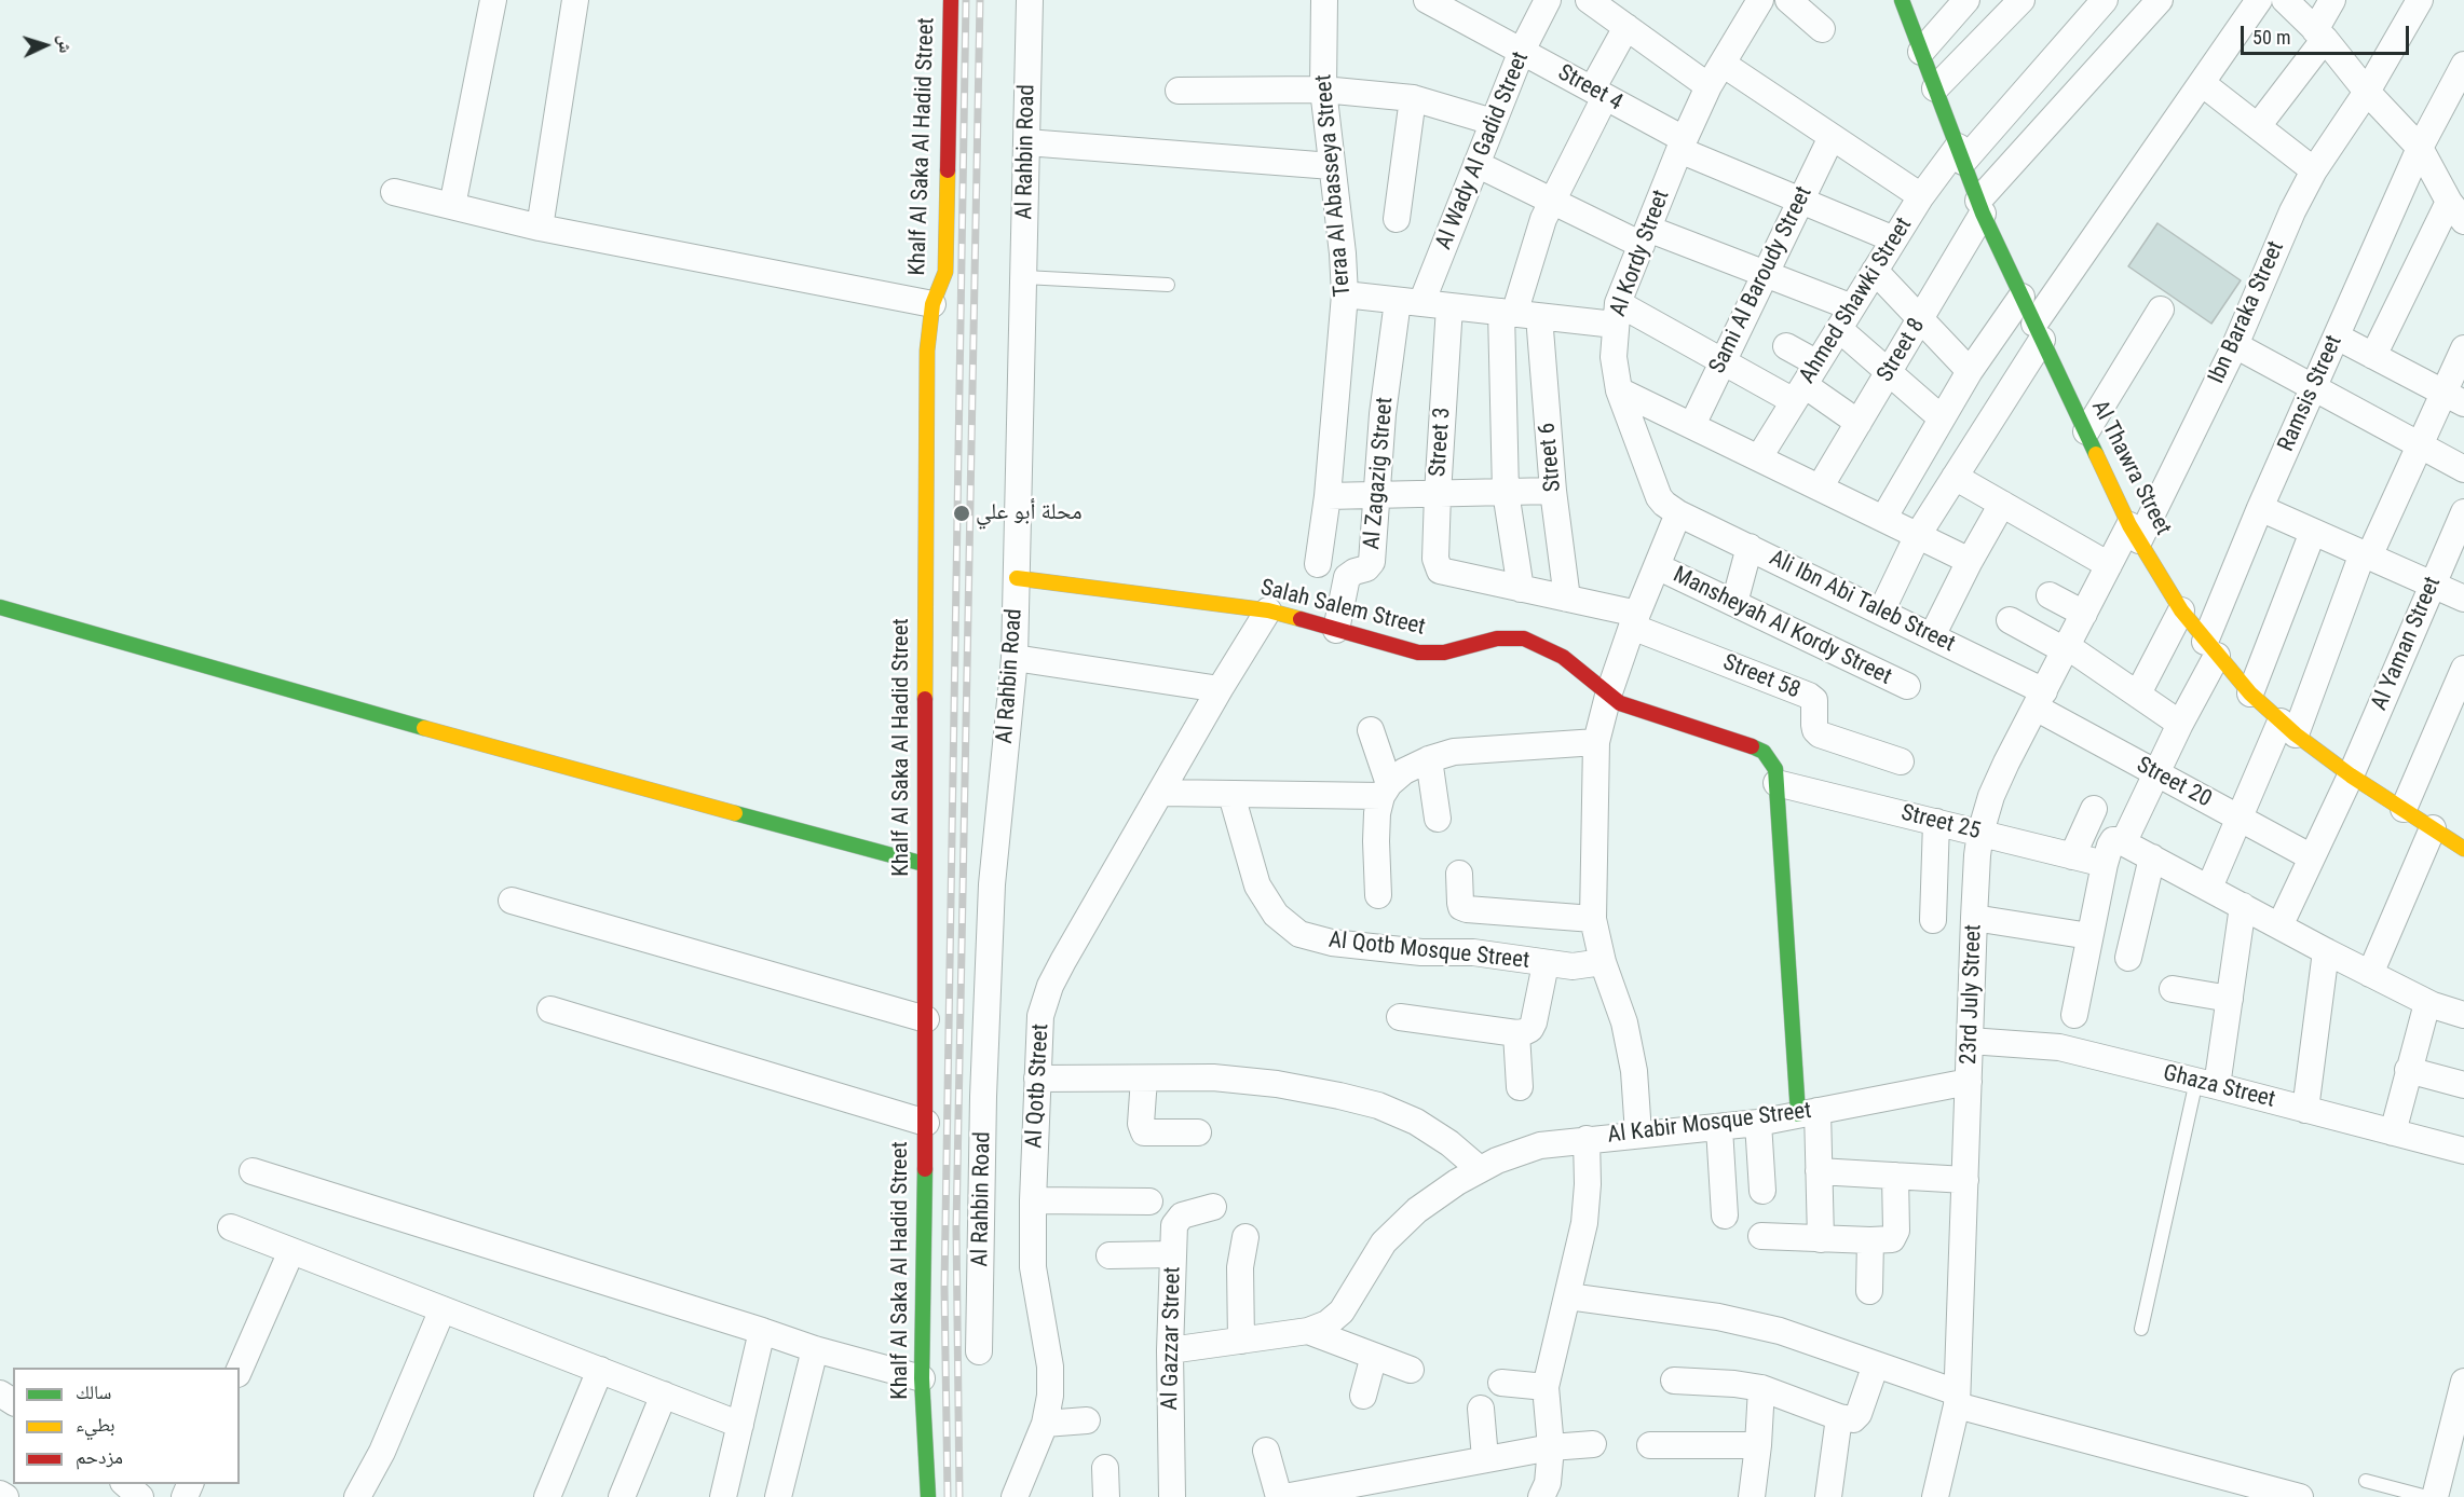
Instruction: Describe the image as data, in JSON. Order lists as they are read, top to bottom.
{
  "streets": {
    "street": [
      "Street 4",
      "Khalf Al Saka Al Hadid Street",
      "Al Wady Al Gadid Street",
      "Al Rahbin Road",
      "Teraa Al Abasseya Street",
      "Al Kordy Street",
      "Sami Al Baroudy Street",
      "Ahmed Shawki Street",
      "Ibn Baraka Street",
      "Street 8",
      "Ramsis Street",
      "Street 3",
      "Street 6",
      "Al Thawra Street",
      "Al Zagazig Street",
      "Ali Ibn Abi Taleb Street",
      "Salah Salem Street",
      "Mansheyah Al Kordy Street",
      "Al Yaman Street",
      "Street 58",
      "Street 20",
      "Street 25",
      "Al Qotb Mosque Street",
      "23rd July Street",
      "Al Qotb Street",
      "Ghaza Street",
      "Al Kabir Mosque Street",
      "Al Gazzar Street"
    ]
  },
  "crossings": [
    ["Street 4", "Al Wady Al Gadid Street"],
    ["Street 4", "Al Kordy Street"],
    ["Street 4", "Sami Al Baroudy Street"],
    ["Street 4", "Ahmed Shawki Street"],
    ["Al Wady Al Gadid Street", "Al Zagazig Street"],
    ["Al Rahbin Road", "Salah Salem Street"],
    ["Al Kordy Street", "Ali Ibn Abi Taleb Street"],
    ["Ahmed Shawki Street", "Al Thawra Street"],
    ["Ibn Baraka Street", "Al Thawra Street"],
    ["Ibn Baraka Street", "23rd July Street"],
    ["Street 8", "Al Thawra Street"],
    ["Ramsis Street", "Al Thawra Street"],
    ["Ramsis Street", "Street 20"],
    ["Ramsis Street", "Street 25"],
    ["Al Thawra Street", "Al Yaman Street"],
    ["Al Thawra Street", "23rd July Street"],
    ["Al Zagazig Street", "Salah Salem Street"],
    ["Ali Ibn Abi Taleb Street", "Street 20"],
    ["Ali Ibn Abi Taleb Street", "23rd July Street"],
    ["Salah Salem Street", "Street 25"],
    ["Salah Salem Street", "Al Qotb Street"],
    ["Al Yaman Street", "Street 20"],
    ["Street 20", "23rd July Street"],
    ["Street 25", "23rd July Street"],
    ["23rd July Street", "Ghaza Street"],
    ["23rd July Street", "Al Kabir Mosque Street"]
  ],
  "places": ["محلة أبو علي"],
  "legend": ["سالك", "بطيء", "مزدحم"],
  "scale_bar": "50 m",
  "north": "right"
}
